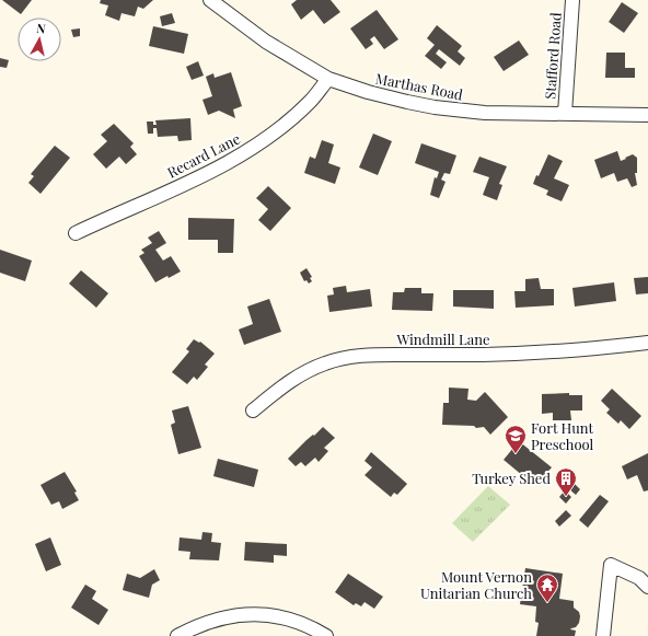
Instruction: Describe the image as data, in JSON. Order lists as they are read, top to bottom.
{
  "streets": {
    "street": [
      "Stafford Road",
      "Marthas Road",
      "Recard Lane",
      "Windmill Lane"
    ]
  },
  "crossings": [
    ["Stafford Road", "Marthas Road"],
    ["Marthas Road", "Recard Lane"]
  ],
  "places": {
    "school or university": ["Fort Hunt Preschool"],
    "building": ["Turkey Shed"],
    "temple": ["Mount Vernon Unitarian Church"]
  },
  "north": "top"
}
